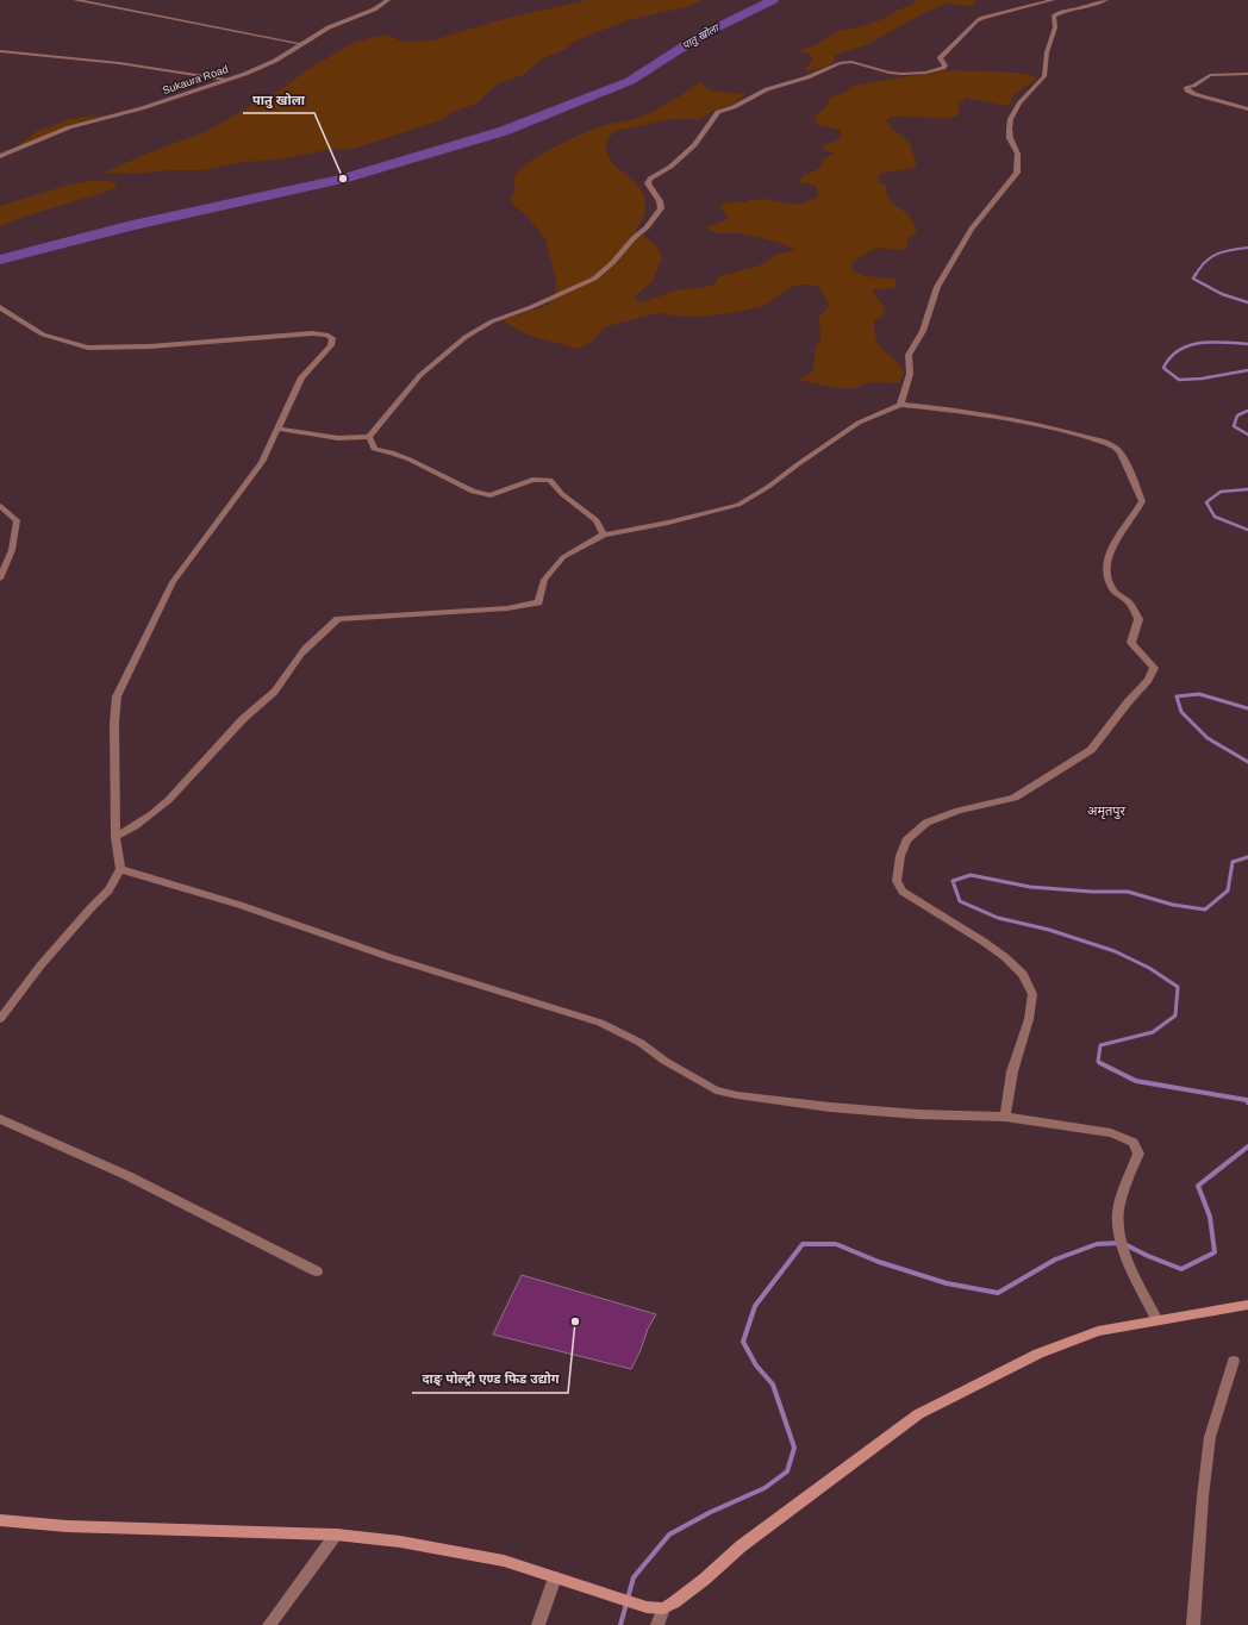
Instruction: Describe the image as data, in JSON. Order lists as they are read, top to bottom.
{
  "streets": {
    "street": ["Sukaura Road"]
  },
  "districts": ["अमृतपुर"],
  "water": ["पातु खोला"],
  "places": ["पातु खोला", "दाङ् पोल्ट्री एण्ड फिड उद्योग"]
}
